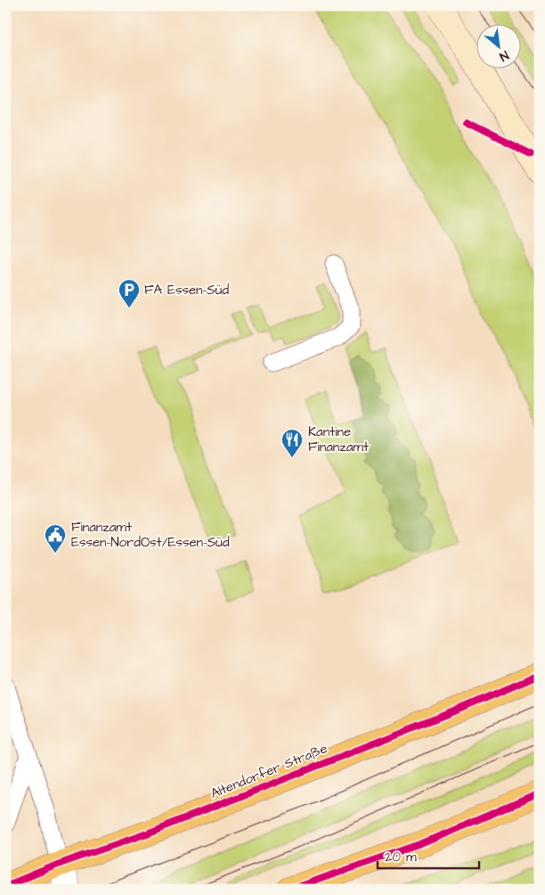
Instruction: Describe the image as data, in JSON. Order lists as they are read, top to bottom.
{
  "streets": {
    "main road": ["Altendorfer Straße"]
  },
  "places": {
    "parking": ["FA Essen-Süd"],
    "restaurant": ["Kantine Finanzamt"],
    "public building": ["Finanzamt Essen-NordOst/Essen-Süd"]
  },
  "scale_bar": "20 m",
  "north": "bottom right"
}
